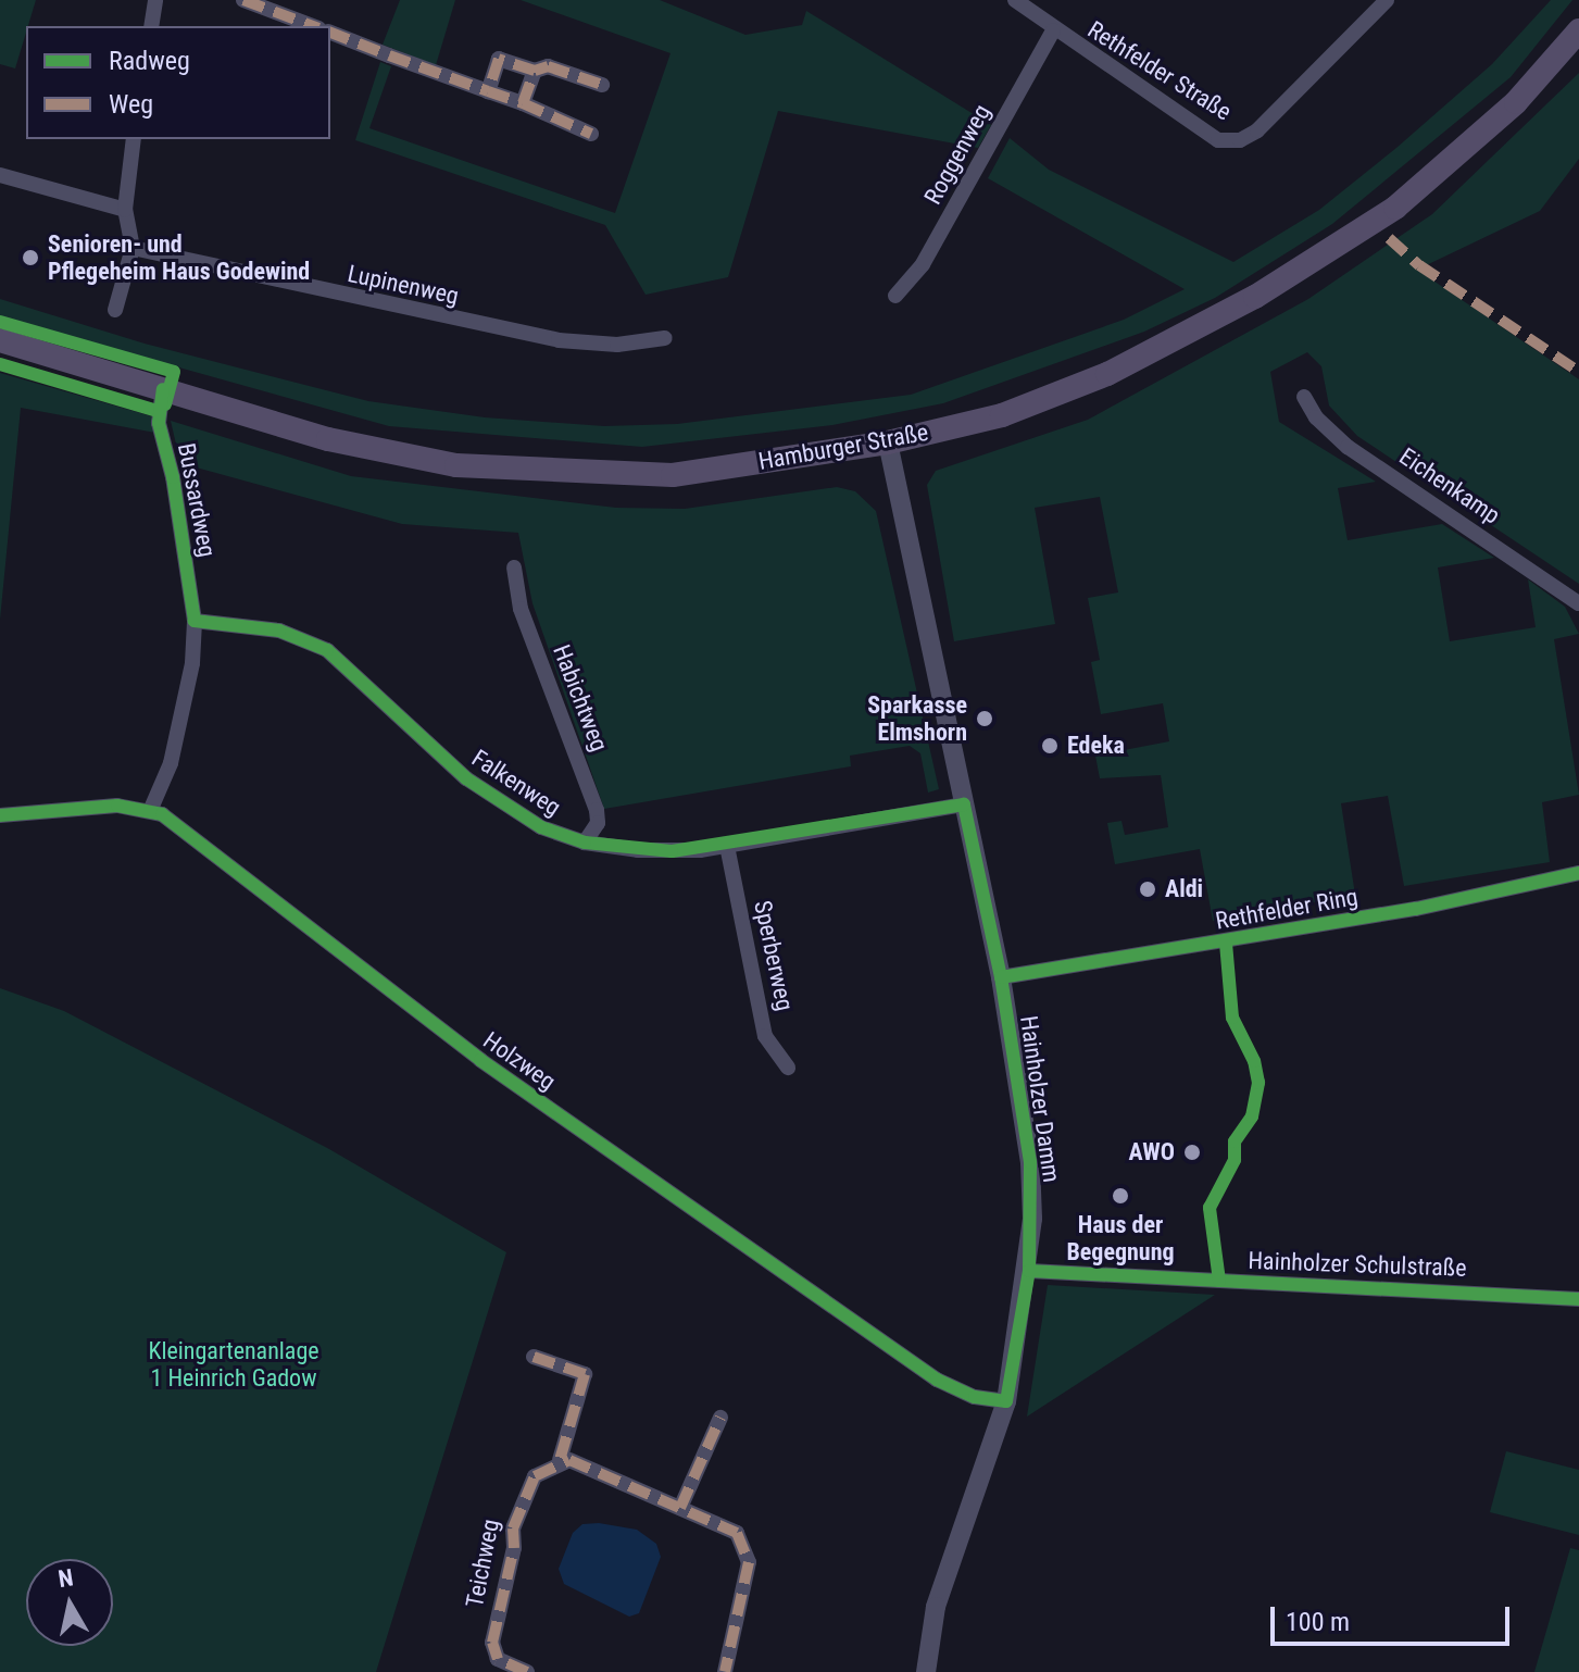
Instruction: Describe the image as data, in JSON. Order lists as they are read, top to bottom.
{
  "streets": {
    "main road": ["Hamburger Straße"],
    "street": [
      "Rethfelder Straße",
      "Roggenweg",
      "Lupinenweg",
      "Eichenkamp",
      "Bussardweg",
      "Habichtweg",
      "Falkenweg",
      "Rethfelder Ring",
      "Sperberweg",
      "Holzweg",
      "Hainholzer Damm",
      "Hainholzer Schulstraße",
      "Teichweg"
    ]
  },
  "crossings": [
    ["Rethfelder Straße", "Roggenweg"],
    ["Hamburger Straße", "Bussardweg"],
    ["Hamburger Straße", "Hainholzer Damm"],
    ["Bussardweg", "Falkenweg"],
    ["Bussardweg", "Holzweg"],
    ["Habichtweg", "Falkenweg"],
    ["Falkenweg", "Sperberweg"],
    ["Falkenweg", "Hainholzer Damm"],
    ["Rethfelder Ring", "Hainholzer Damm"],
    ["Holzweg", "Hainholzer Damm"],
    ["Hainholzer Damm", "Hainholzer Schulstraße"]
  ],
  "parks": ["Kleingartenanlage 1 Heinrich Gadow"],
  "places": [
    "Senioren- und Pflegeheim Haus Godewind",
    "Sparkasse Elmshorn",
    "Edeka",
    "Aldi",
    "AWO",
    "Haus der Begegnung"
  ],
  "legend": ["Radweg", "Weg"],
  "scale_bar": "100 m",
  "north": "top"
}
